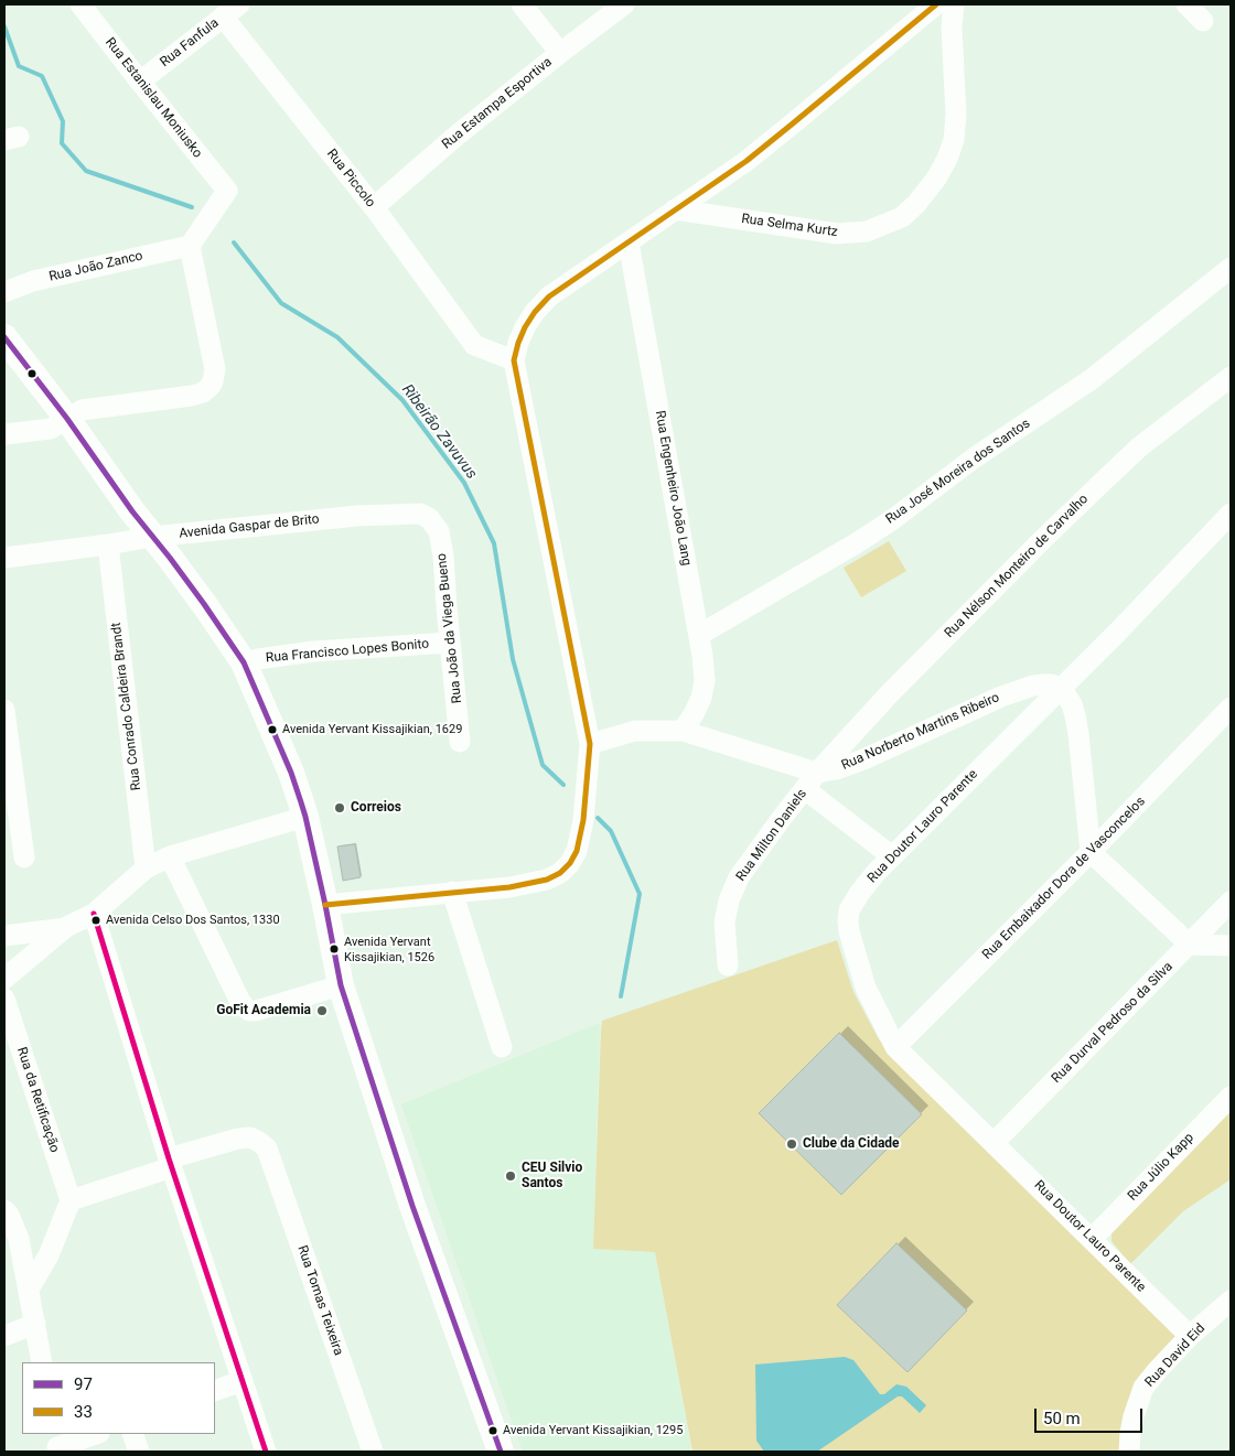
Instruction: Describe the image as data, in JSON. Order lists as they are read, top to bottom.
{
  "streets": {
    "street": [
      "Rua Fanfula",
      "Rua Estanislau Moniusko",
      "Rua Estampa Esportiva",
      "Rua Piccolo",
      "Rua Selma Kurtz",
      "Rua João Zanco",
      "Rua José Moreira dos Santos",
      "Rua Engenheiro João Lang",
      "Avenida Gaspar de Brito",
      "Rua Nélson Monteiro de Carvalho",
      "Rua João da Viega Bueno",
      "Rua Francisco Lopes Bonito",
      "Rua Conrado Caldeira Brandt",
      "Rua Norberto Martins Ribeiro",
      "Rua Doutor Lauro Parente",
      "Rua Milton Daniels",
      "Rua Embaixador Dora de Vasconcelos",
      "Rua Durval Pedroso da Silva",
      "Rua da Retificação",
      "Rua Júlio Kapp",
      "Rua Tomas Teixeira",
      "Rua David Eid"
    ]
  },
  "crossings": [
    ["Rua Fanfula", "Rua Estanislau Moniusko"],
    ["Rua Fanfula", "Rua Piccolo"],
    ["Rua Estanislau Moniusko", "Rua João Zanco"],
    ["Rua Estampa Esportiva", "Rua Piccolo"],
    ["Rua José Moreira dos Santos", "Rua Engenheiro João Lang"],
    ["Avenida Gaspar de Brito", "Rua João da Viega Bueno"],
    ["Avenida Gaspar de Brito", "Rua Conrado Caldeira Brandt"],
    ["Rua Nélson Monteiro de Carvalho", "Rua Norberto Martins Ribeiro"],
    ["Rua Nélson Monteiro de Carvalho", "Rua Milton Daniels"],
    ["Rua João da Viega Bueno", "Rua Francisco Lopes Bonito"],
    ["Rua Norberto Martins Ribeiro", "Rua Doutor Lauro Parente"],
    ["Rua Norberto Martins Ribeiro", "Rua Milton Daniels"],
    ["Rua Doutor Lauro Parente", "Rua Embaixador Dora de Vasconcelos"],
    ["Rua Doutor Lauro Parente", "Rua Durval Pedroso da Silva"],
    ["Rua Doutor Lauro Parente", "Rua Júlio Kapp"],
    ["Rua Doutor Lauro Parente", "Rua David Eid"]
  ],
  "water": ["Ribeirão Zavuvus"],
  "places": [
    "Avenida Yervant Kissajikian, 1629",
    "Correios",
    "Avenida Celso Dos Santos, 1330",
    "Avenida Yervant Kissajikian, 1526",
    "GoFit Academia",
    "Clube da Cidade",
    "CEU Silvio Santos",
    "Avenida Yervant Kissajikian, 1295"
  ],
  "lines": ["transit line 33", "transit line 97"],
  "legend": ["97", "33"],
  "scale_bar": "50 m"
}
